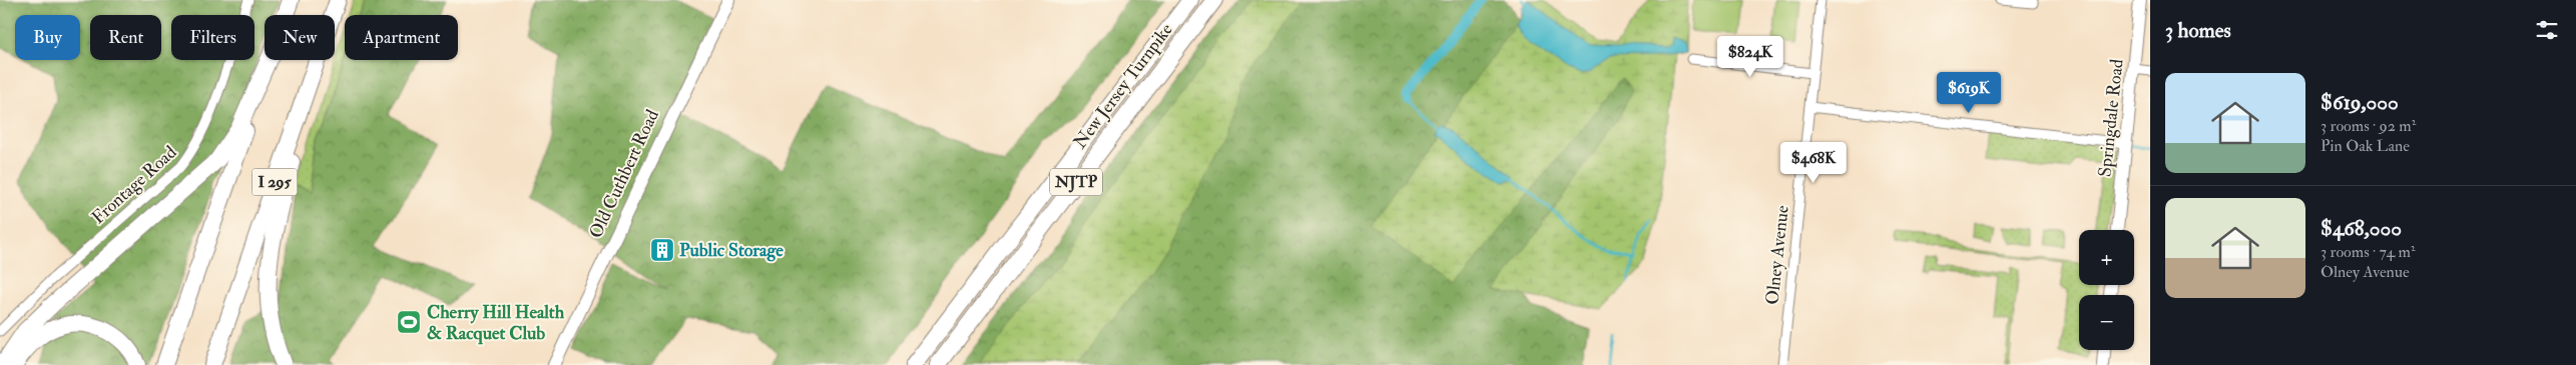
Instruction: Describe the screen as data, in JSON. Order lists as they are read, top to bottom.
{
  "streets": {
    "highway": ["New Jersey Turnpike", "I 295", "NJTP"],
    "street": [
      "Springdale Road",
      "Old Cuthbert Road",
      "Frontage Road",
      "Olney Avenue"
    ]
  },
  "places": {
    "building": ["Public Storage"],
    "sports": ["Cherry Hill Health & Racquet Club"]
  },
  "page": {
    "heading": "3 homes",
    "chip": [
      "Buy",
      "Rent",
      "Filters",
      "New",
      "Apartment"
    ],
    "price": ["$824K", "$619K", "$468K"],
    "list": [
      {
        "name": "$619,000",
        "note": "3 rooms · 92 m² · Pin Oak Lane"
      },
      {
        "name": "$468,000",
        "note": "3 rooms · 74 m² · Olney Avenue"
      }
    ],
    "map_buttons": ["+", "−"]
  }
}
